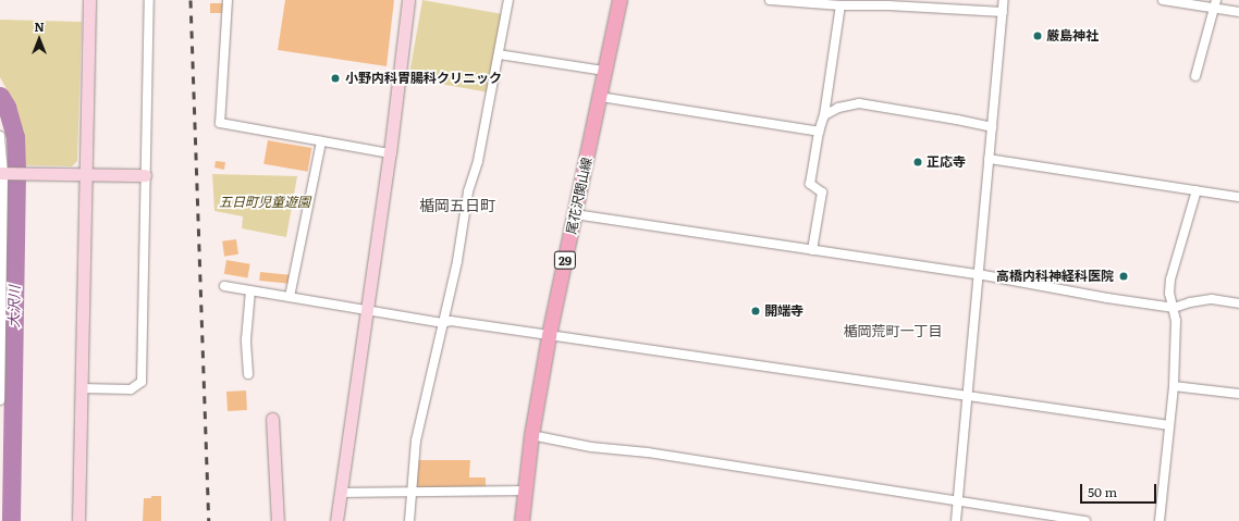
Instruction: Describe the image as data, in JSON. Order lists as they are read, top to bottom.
{
  "streets": {
    "main road": ["尾花沢関山線", "29"]
  },
  "districts": ["楯岡五日町", "楯岡荒町一丁目"],
  "water": ["大沢川"],
  "parks": ["五日町児童遊園"],
  "places": [
    "厳島神社",
    "小野内科胃腸科クリニック",
    "正応寺",
    "高橋内科神経科医院",
    "開端寺"
  ],
  "scale_bar": "50 m",
  "north": "top"
}
